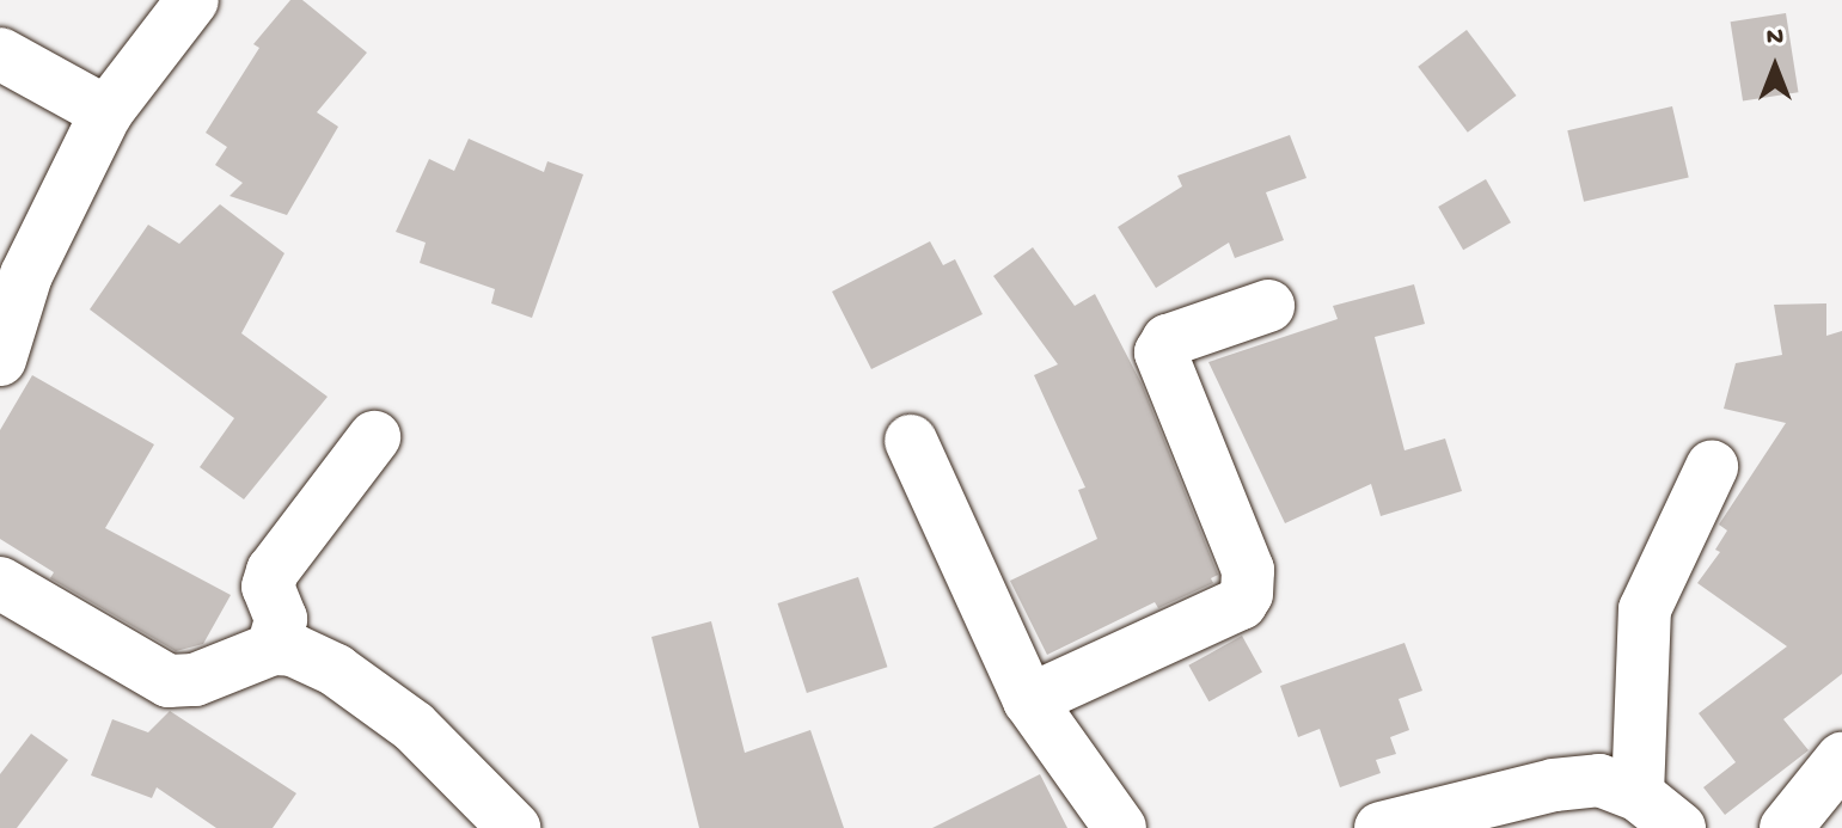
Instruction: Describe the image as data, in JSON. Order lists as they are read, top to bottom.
{
  "north": "top"
}
